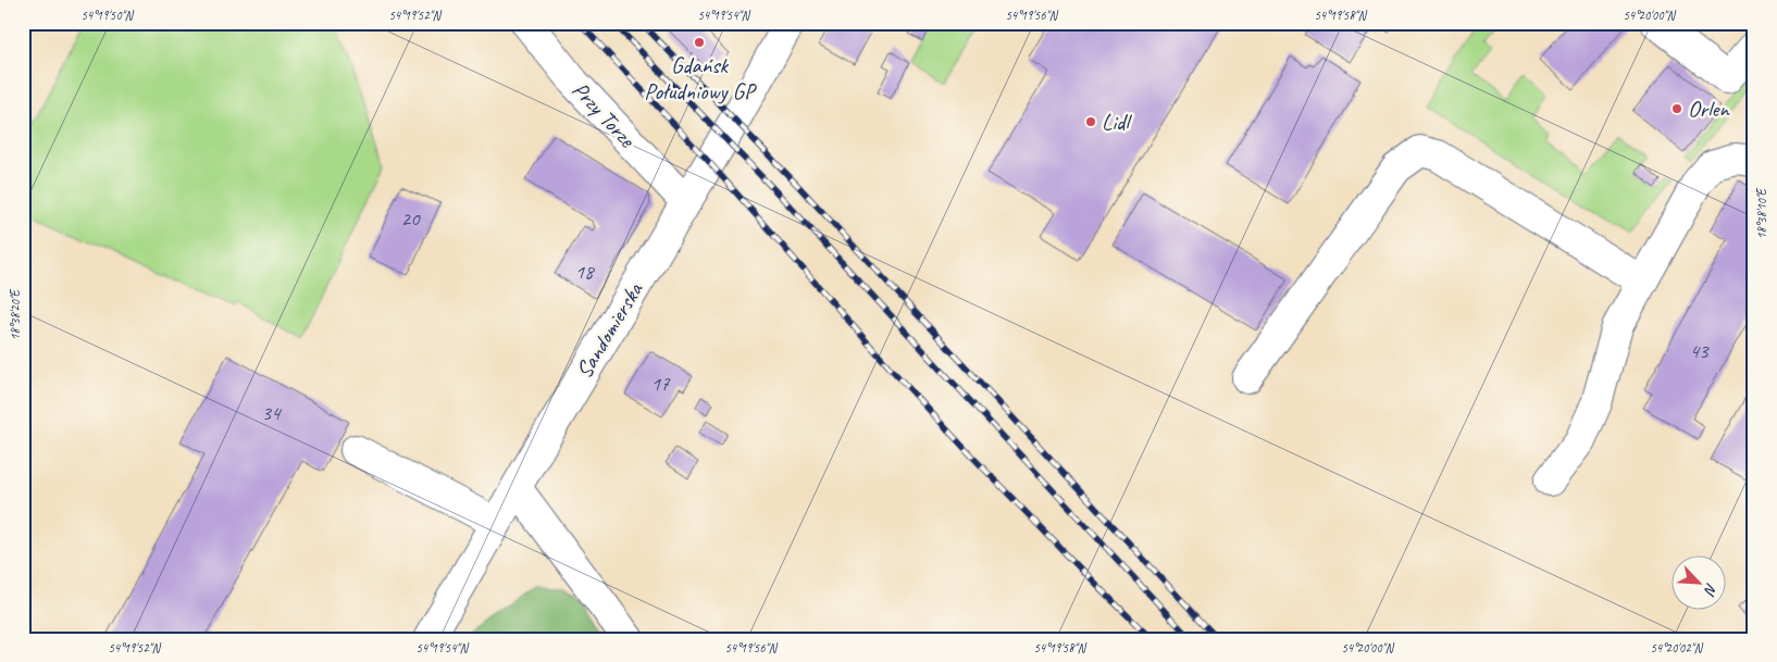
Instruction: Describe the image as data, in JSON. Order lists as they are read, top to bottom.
{
  "streets": {
    "street": ["Przy Torze", "Sandomierska"]
  },
  "crossings": [
    ["Przy Torze", "Sandomierska"]
  ],
  "places": ["Gdańsk Południowy GP", "Orlen", "Lidl"],
  "house_numbers": [
    "20",
    "18",
    "43",
    "17",
    "34"
  ],
  "north": "bottom right",
  "coordinates": [
    "54°19'50\"N",
    "54°19'52\"N",
    "54°19'54\"N",
    "54°19'56\"N",
    "54°19'58\"N",
    "54°20'00\"N",
    "18°38'10\"E",
    "18°38'20\"E",
    "54°20'02\"N"
  ]
}
